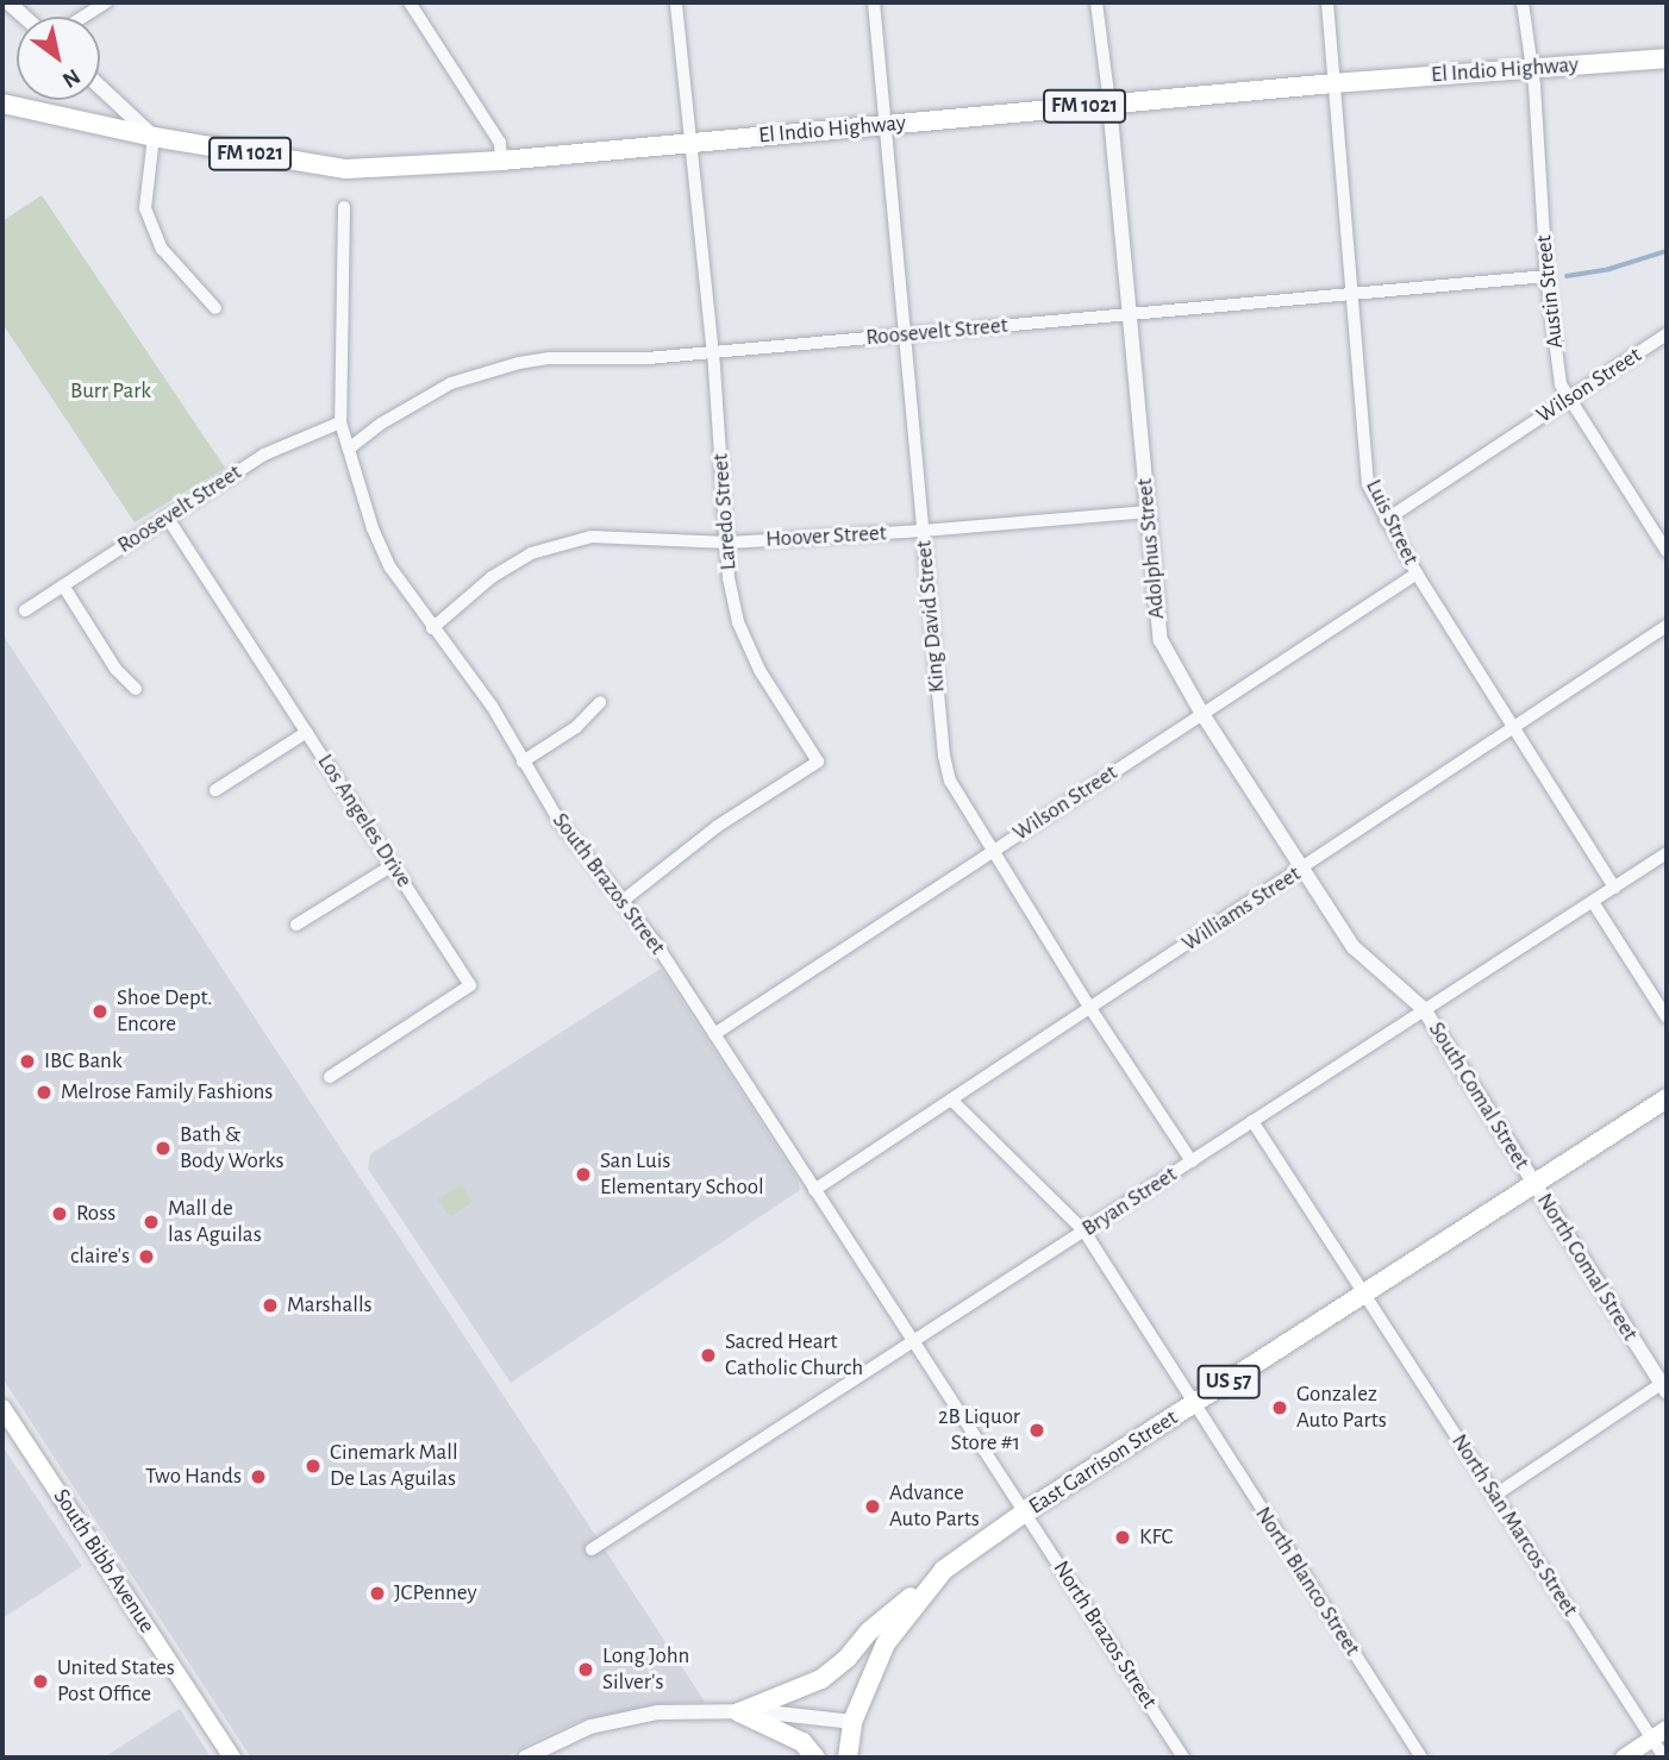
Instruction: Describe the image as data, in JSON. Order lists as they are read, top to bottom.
{
  "streets": {
    "main road": [
      "El Indio Highway",
      "FM 1021",
      "US 57",
      "East Garrison Street",
      "South Bibb Avenue"
    ],
    "street": [
      "Austin Street",
      "Roosevelt Street",
      "Wilson Street",
      "Laredo Street",
      "Luis Street",
      "Hoover Street",
      "Adolphus Street",
      "King David Street",
      "Los Angeles Drive",
      "South Brazos Street",
      "Williams Street",
      "South Comal Street",
      "Bryan Street",
      "North Comal Street",
      "North San Marcos Street",
      "North Blanco Street",
      "North Brazos Street"
    ]
  },
  "crossings": [
    ["El Indio Highway", "Austin Street"],
    ["El Indio Highway", "Laredo Street"],
    ["El Indio Highway", "Luis Street"],
    ["El Indio Highway", "Adolphus Street"],
    ["El Indio Highway", "King David Street"],
    ["Austin Street", "Roosevelt Street"],
    ["Austin Street", "Wilson Street"],
    ["Roosevelt Street", "Laredo Street"],
    ["Roosevelt Street", "Luis Street"],
    ["Roosevelt Street", "Adolphus Street"],
    ["Roosevelt Street", "King David Street"],
    ["Roosevelt Street", "Los Angeles Drive"],
    ["Roosevelt Street", "South Brazos Street"],
    ["Wilson Street", "Luis Street"],
    ["Wilson Street", "Adolphus Street"],
    ["Wilson Street", "King David Street"],
    ["Wilson Street", "South Brazos Street"],
    ["Laredo Street", "Hoover Street"],
    ["Laredo Street", "South Brazos Street"],
    ["Luis Street", "Williams Street"],
    ["Luis Street", "Bryan Street"],
    ["Hoover Street", "Adolphus Street"],
    ["Hoover Street", "King David Street"],
    ["Hoover Street", "South Brazos Street"],
    ["Adolphus Street", "Williams Street"],
    ["Adolphus Street", "South Comal Street"],
    ["Adolphus Street", "Bryan Street"],
    ["King David Street", "Williams Street"],
    ["King David Street", "Bryan Street"],
    ["South Brazos Street", "Williams Street"],
    ["South Brazos Street", "Bryan Street"],
    ["South Brazos Street", "East Garrison Street"],
    ["South Brazos Street", "North Brazos Street"],
    ["Williams Street", "North Blanco Street"],
    ["South Comal Street", "Bryan Street"],
    ["South Comal Street", "North Comal Street"],
    ["South Comal Street", "East Garrison Street"],
    ["Bryan Street", "North San Marcos Street"],
    ["Bryan Street", "North Blanco Street"],
    ["North Comal Street", "East Garrison Street"],
    ["East Garrison Street", "North San Marcos Street"],
    ["East Garrison Street", "North Blanco Street"],
    ["East Garrison Street", "North Brazos Street"]
  ],
  "parks": ["Burr Park"],
  "places": [
    "Shoe Dept. Encore",
    "IBC Bank",
    "Melrose Family Fashions",
    "Bath & Body Works",
    "San Luis Elementary School",
    "Ross",
    "Mall de las Aguilas",
    "claire's",
    "Marshalls",
    "Sacred Heart Catholic Church",
    "Gonzalez Auto Parts",
    "2B Liquor Store #1",
    "Cinemark Mall De Las Aguilas",
    "Two Hands",
    "Advance Auto Parts",
    "KFC",
    "JCPenney",
    "Long John Silver's",
    "United States Post Office"
  ],
  "north": "bottom right"
}
